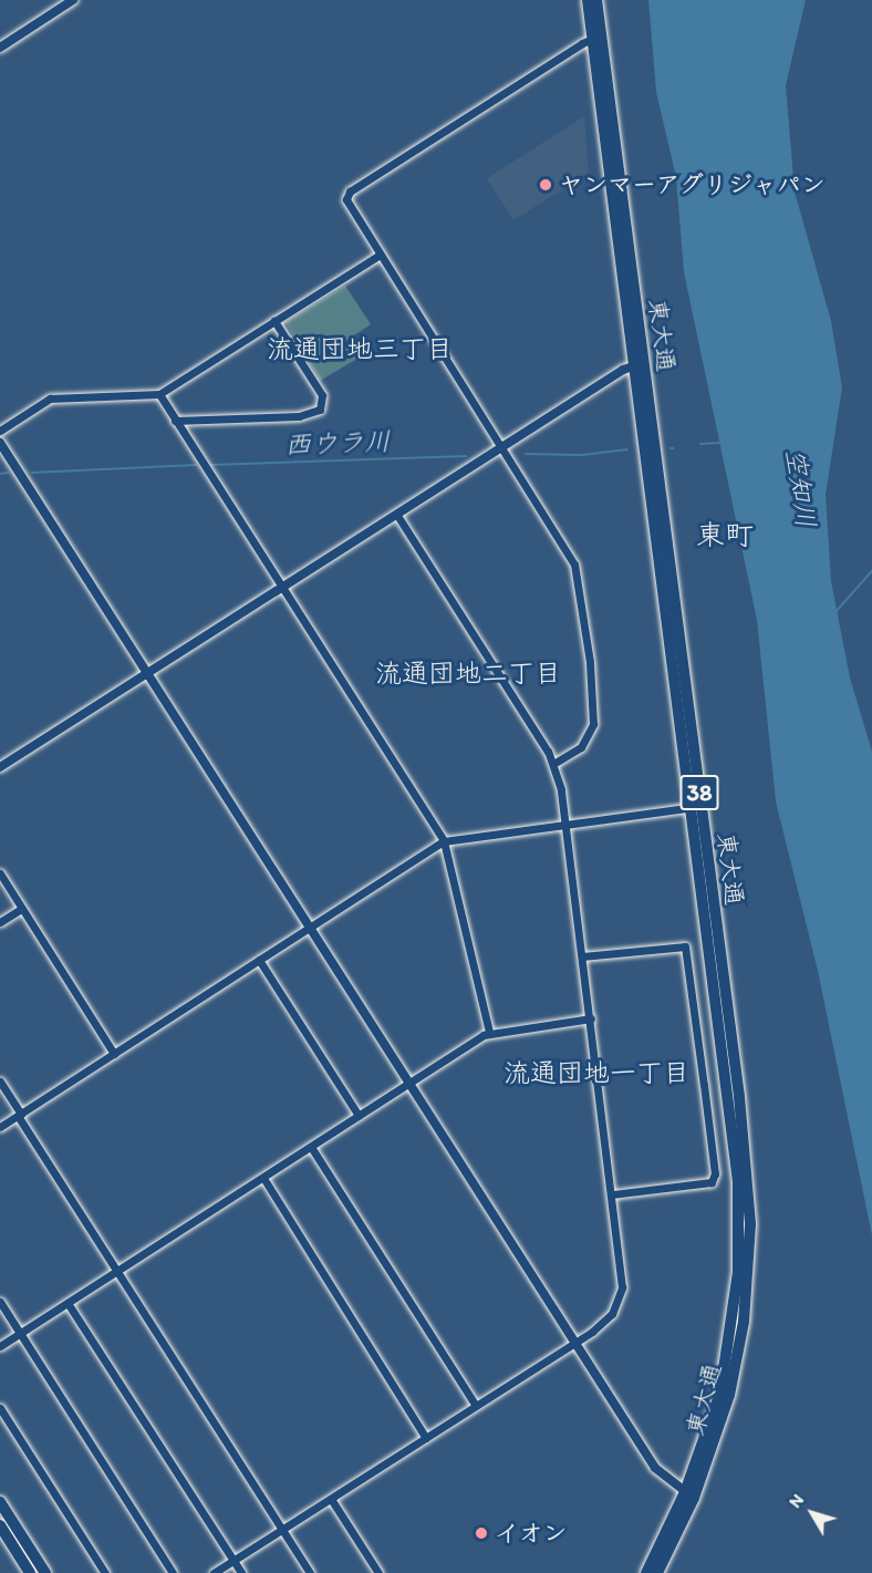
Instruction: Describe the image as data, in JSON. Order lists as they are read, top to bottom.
{
  "streets": {
    "highway": ["東大通", "38"]
  },
  "districts": [
    "流通団地三丁目",
    "東町",
    "流通団地二丁目",
    "流通団地一丁目"
  ],
  "water": ["西ウラ川", "空知川"],
  "places": ["ヤンマーアグリジャパン", "イオン"],
  "north": "top left"
}
